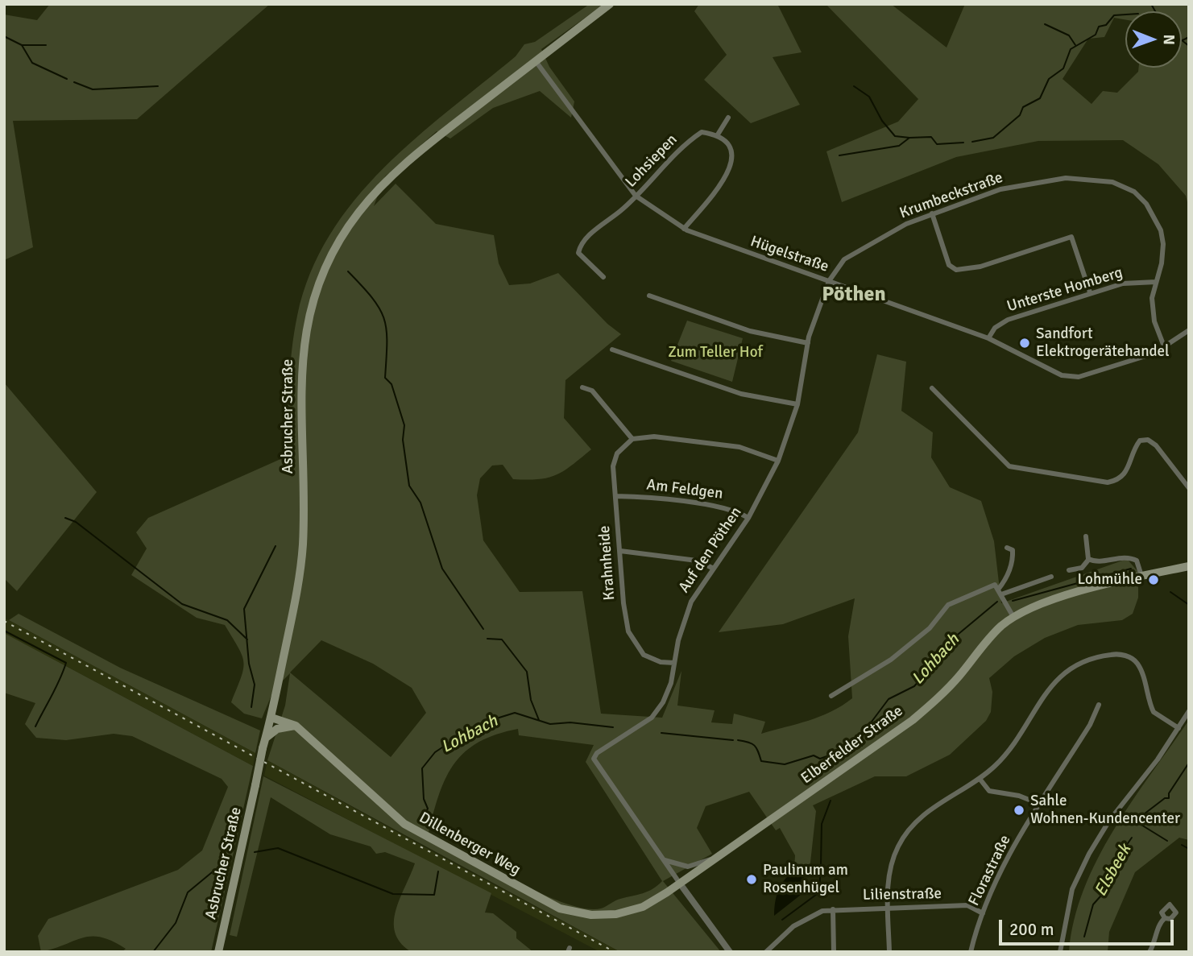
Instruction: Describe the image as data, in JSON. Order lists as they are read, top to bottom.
{
  "streets": {
    "main road": ["Asbrucher Straße", "Elberfelder Straße", "Dillenberger Weg"],
    "street": [
      "Lohsiepen",
      "Krumbeckstraße",
      "Hügelstraße",
      "Unterste Homberg",
      "Am Feldgen",
      "Auf den Pöthen",
      "Krahnheide",
      "Florastraße",
      "Lilienstraße"
    ]
  },
  "crossings": [
    ["Lohsiepen", "Hügelstraße"],
    ["Krumbeckstraße", "Hügelstraße"],
    ["Krumbeckstraße", "Unterste Homberg"],
    ["Krumbeckstraße", "Auf den Pöthen"],
    ["Hügelstraße", "Unterste Homberg"],
    ["Hügelstraße", "Asbrucher Straße"],
    ["Hügelstraße", "Auf den Pöthen"],
    ["Asbrucher Straße", "Dillenberger Weg"],
    ["Am Feldgen", "Auf den Pöthen"],
    ["Am Feldgen", "Krahnheide"],
    ["Auf den Pöthen", "Krahnheide"],
    ["Auf den Pöthen", "Elberfelder Straße"],
    ["Auf den Pöthen", "Dillenberger Weg"],
    ["Elberfelder Straße", "Dillenberger Weg"],
    ["Florastraße", "Lilienstraße"]
  ],
  "districts": ["Pöthen"],
  "water": ["Lohbach", "Elsbeek"],
  "parks": ["Zum Teller Hof"],
  "places": [
    "Sandfort Elektrogerätehandel",
    "Lohmühle",
    "Sahle Wohnen-Kundencenter",
    "Paulinum am Rosenhügel"
  ],
  "scale_bar": "200 m",
  "north": "right"
}
